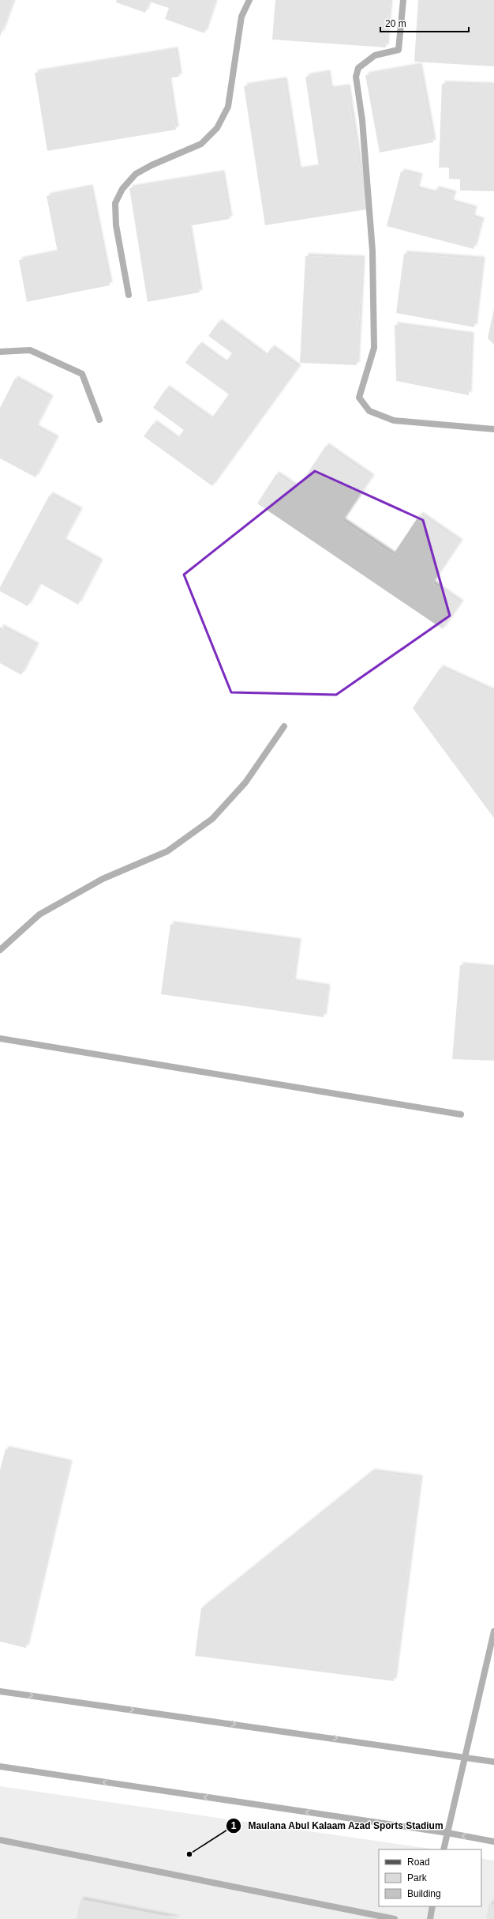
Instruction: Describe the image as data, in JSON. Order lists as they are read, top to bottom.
{
  "places": ["Maulana Abul Kalaam Azad Sports Stadium"],
  "legend": ["Road", "Park", "Building"],
  "scale_bar": "20 m"
}
